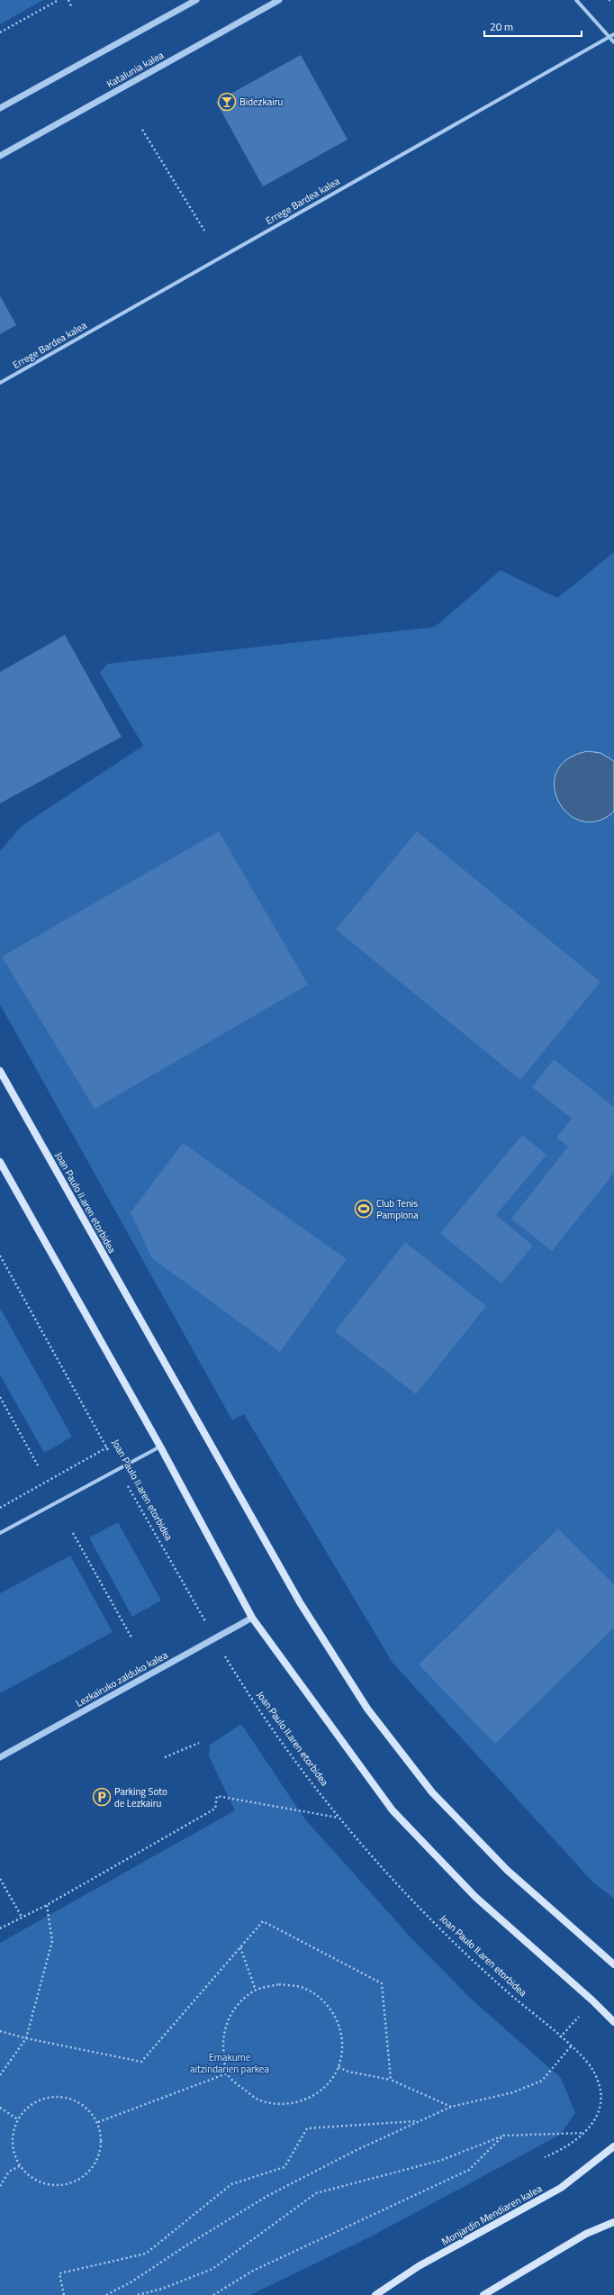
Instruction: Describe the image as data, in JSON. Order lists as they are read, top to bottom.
{
  "streets": {
    "main road": ["Joan Paulo II.aren etorbidea", "Monjardin Mendiaren kalea"],
    "street": ["Katalunia kalea", "Errege Bardea kalea", "Lezkairuko zalduko kalea"]
  },
  "crossings": [
    ["Joan Paulo II.aren etorbidea", "Lezkairuko zalduko kalea"]
  ],
  "parks": ["Emakume aitzindarien parkea"],
  "places": {
    "bar": ["Bidezkairu"],
    "sports": ["Club Tenis Pamplona"],
    "parking": ["Parking Soto de Lezkairu"]
  },
  "scale_bar": "20 m"
}
